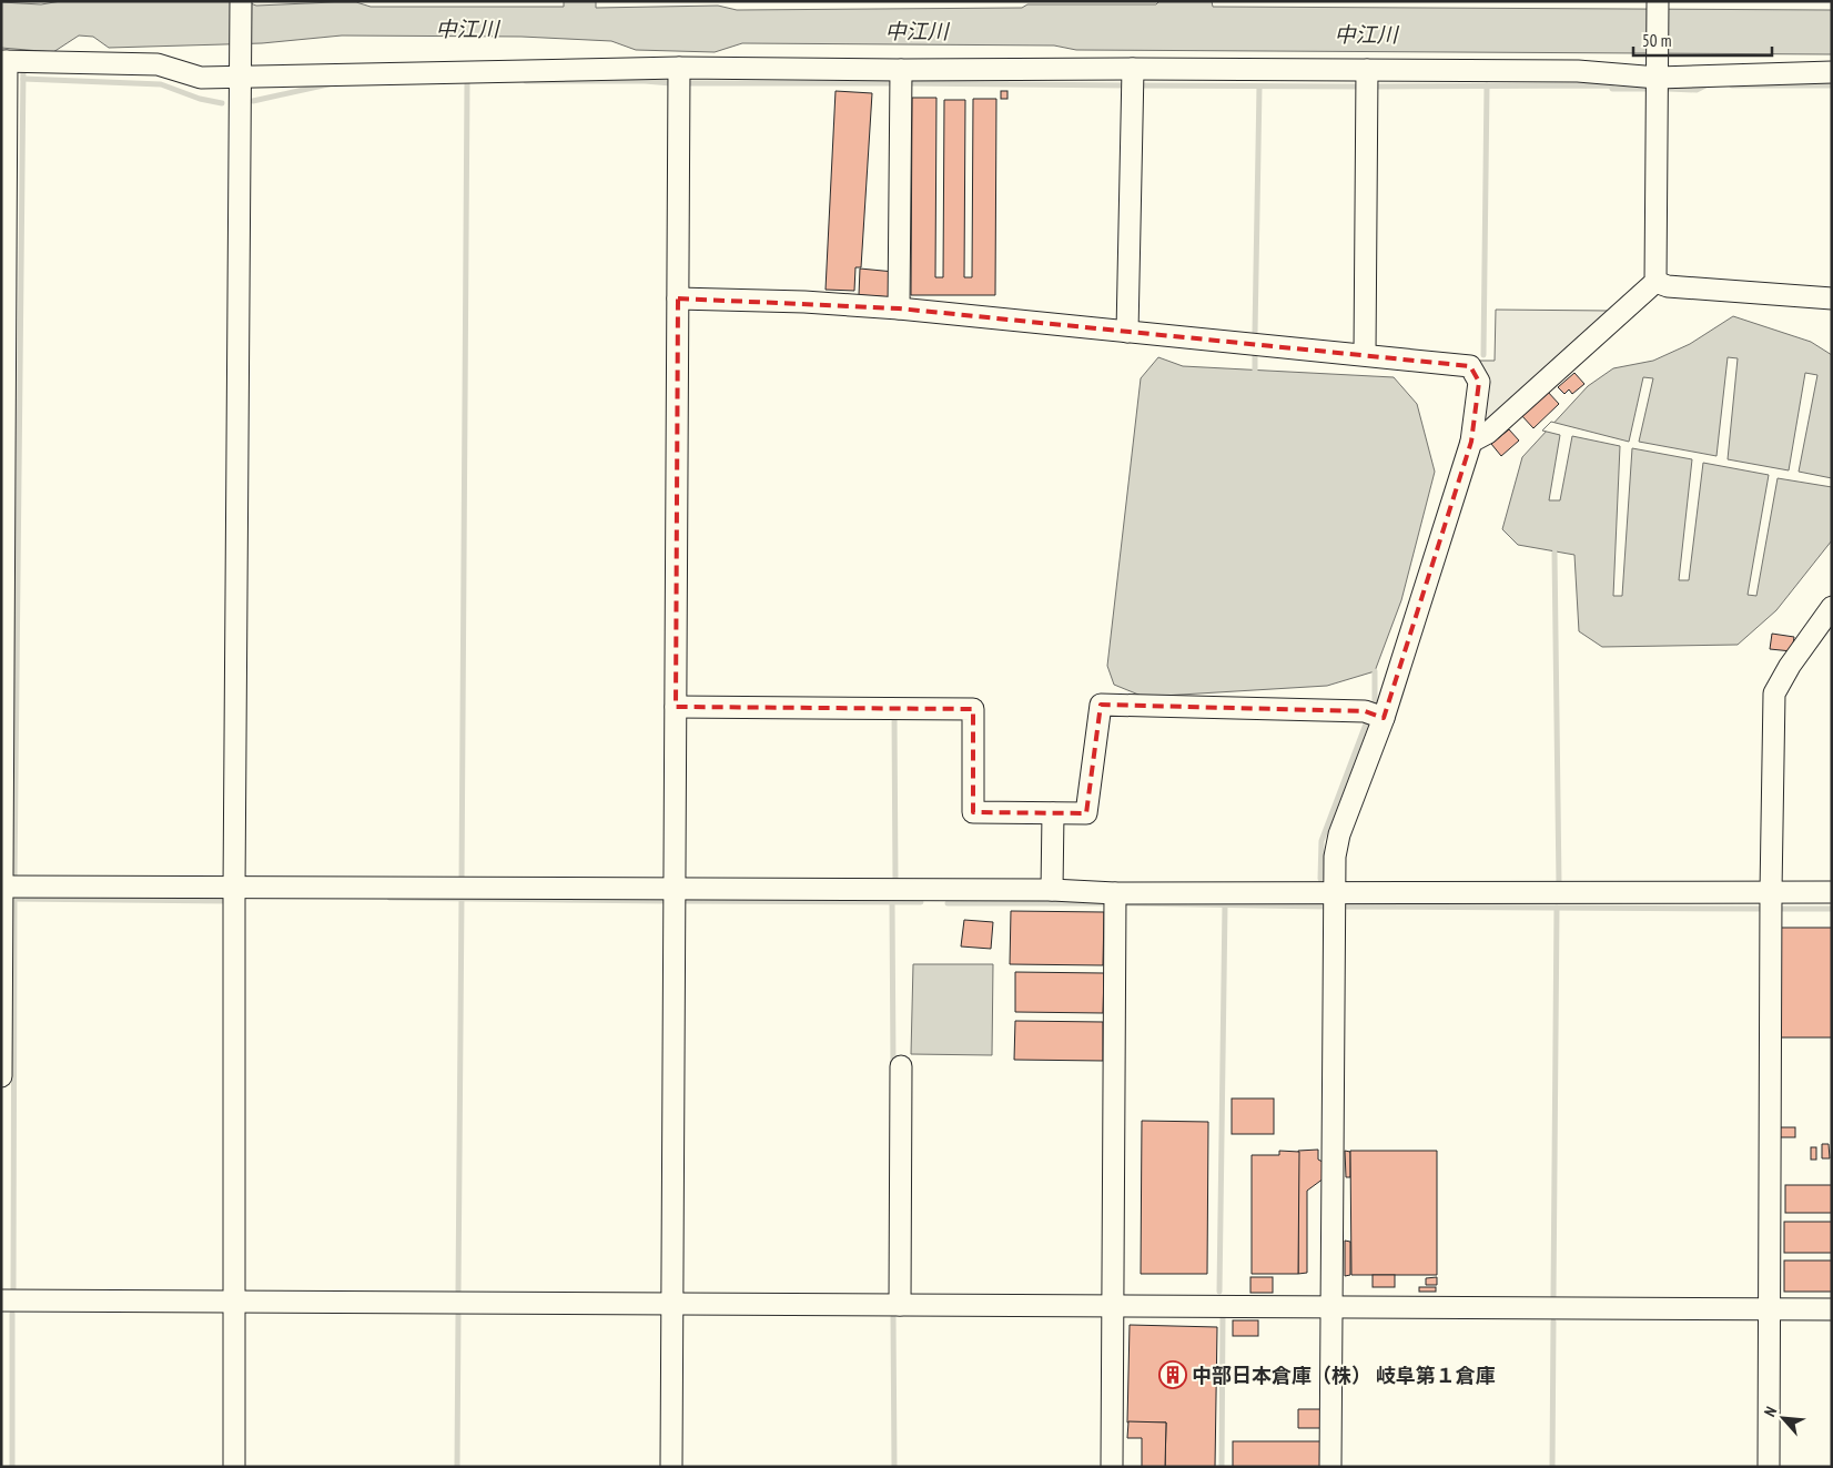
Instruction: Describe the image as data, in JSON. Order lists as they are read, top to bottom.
{
  "water": ["中江川"],
  "places": {
    "building": ["中部日本倉庫（株） 岐阜第１倉庫"]
  },
  "scale_bar": "50 m",
  "north": "top left"
}
